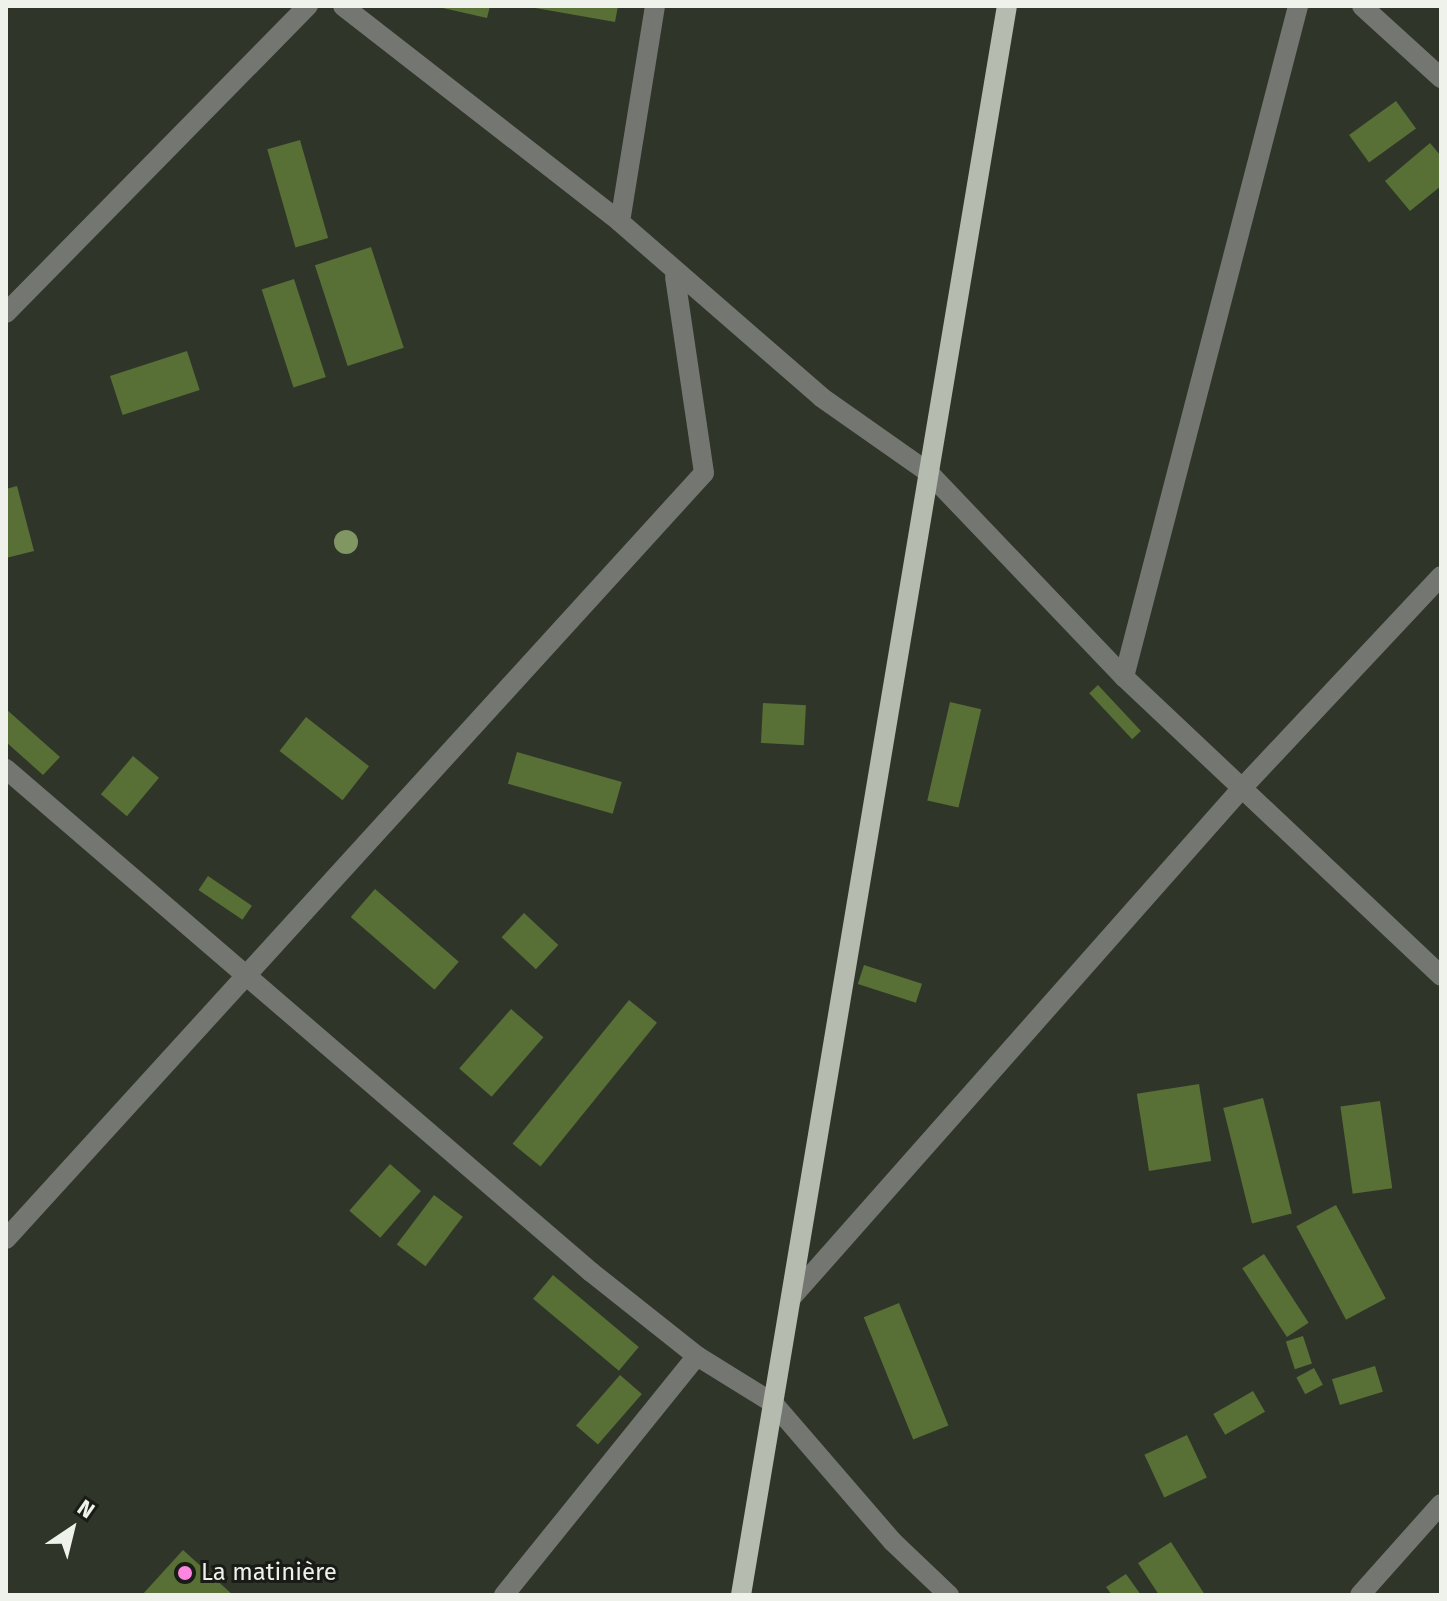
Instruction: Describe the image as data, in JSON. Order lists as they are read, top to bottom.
{
  "places": ["La matinière"],
  "north": "top right"
}
